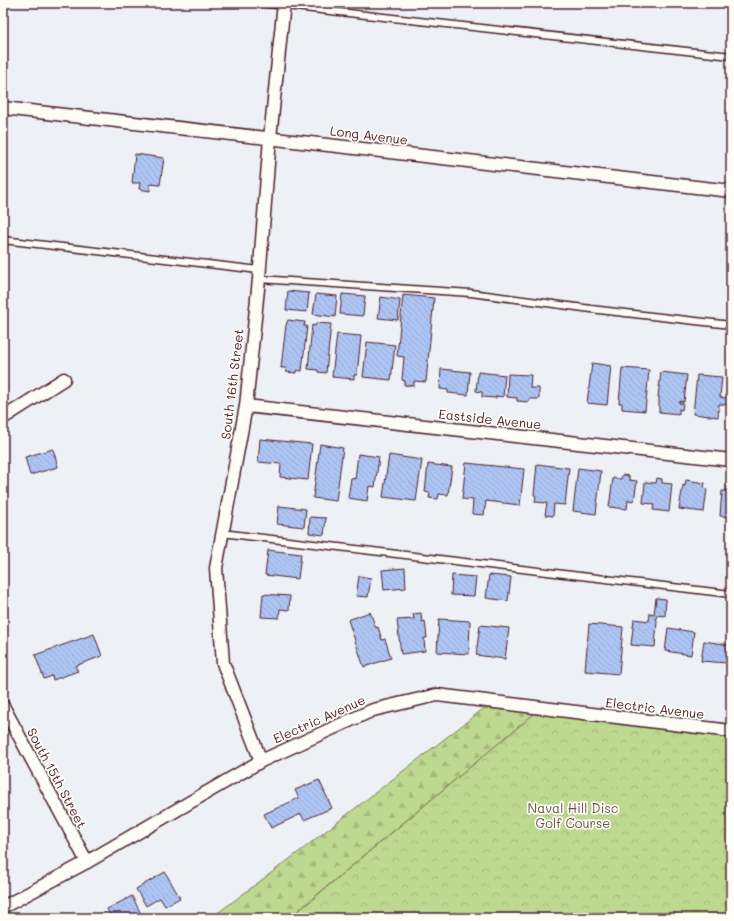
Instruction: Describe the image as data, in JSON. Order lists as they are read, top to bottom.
{
  "streets": {
    "street": [
      "Long Avenue",
      "South 16th Street",
      "Eastside Avenue",
      "Electric Avenue",
      "South 15th Street"
    ]
  },
  "crossings": [
    ["Long Avenue", "South 16th Street"],
    ["South 16th Street", "Eastside Avenue"],
    ["South 16th Street", "Electric Avenue"],
    ["Electric Avenue", "South 15th Street"]
  ],
  "parks": ["Naval Hill Disc Golf Course"]
}
